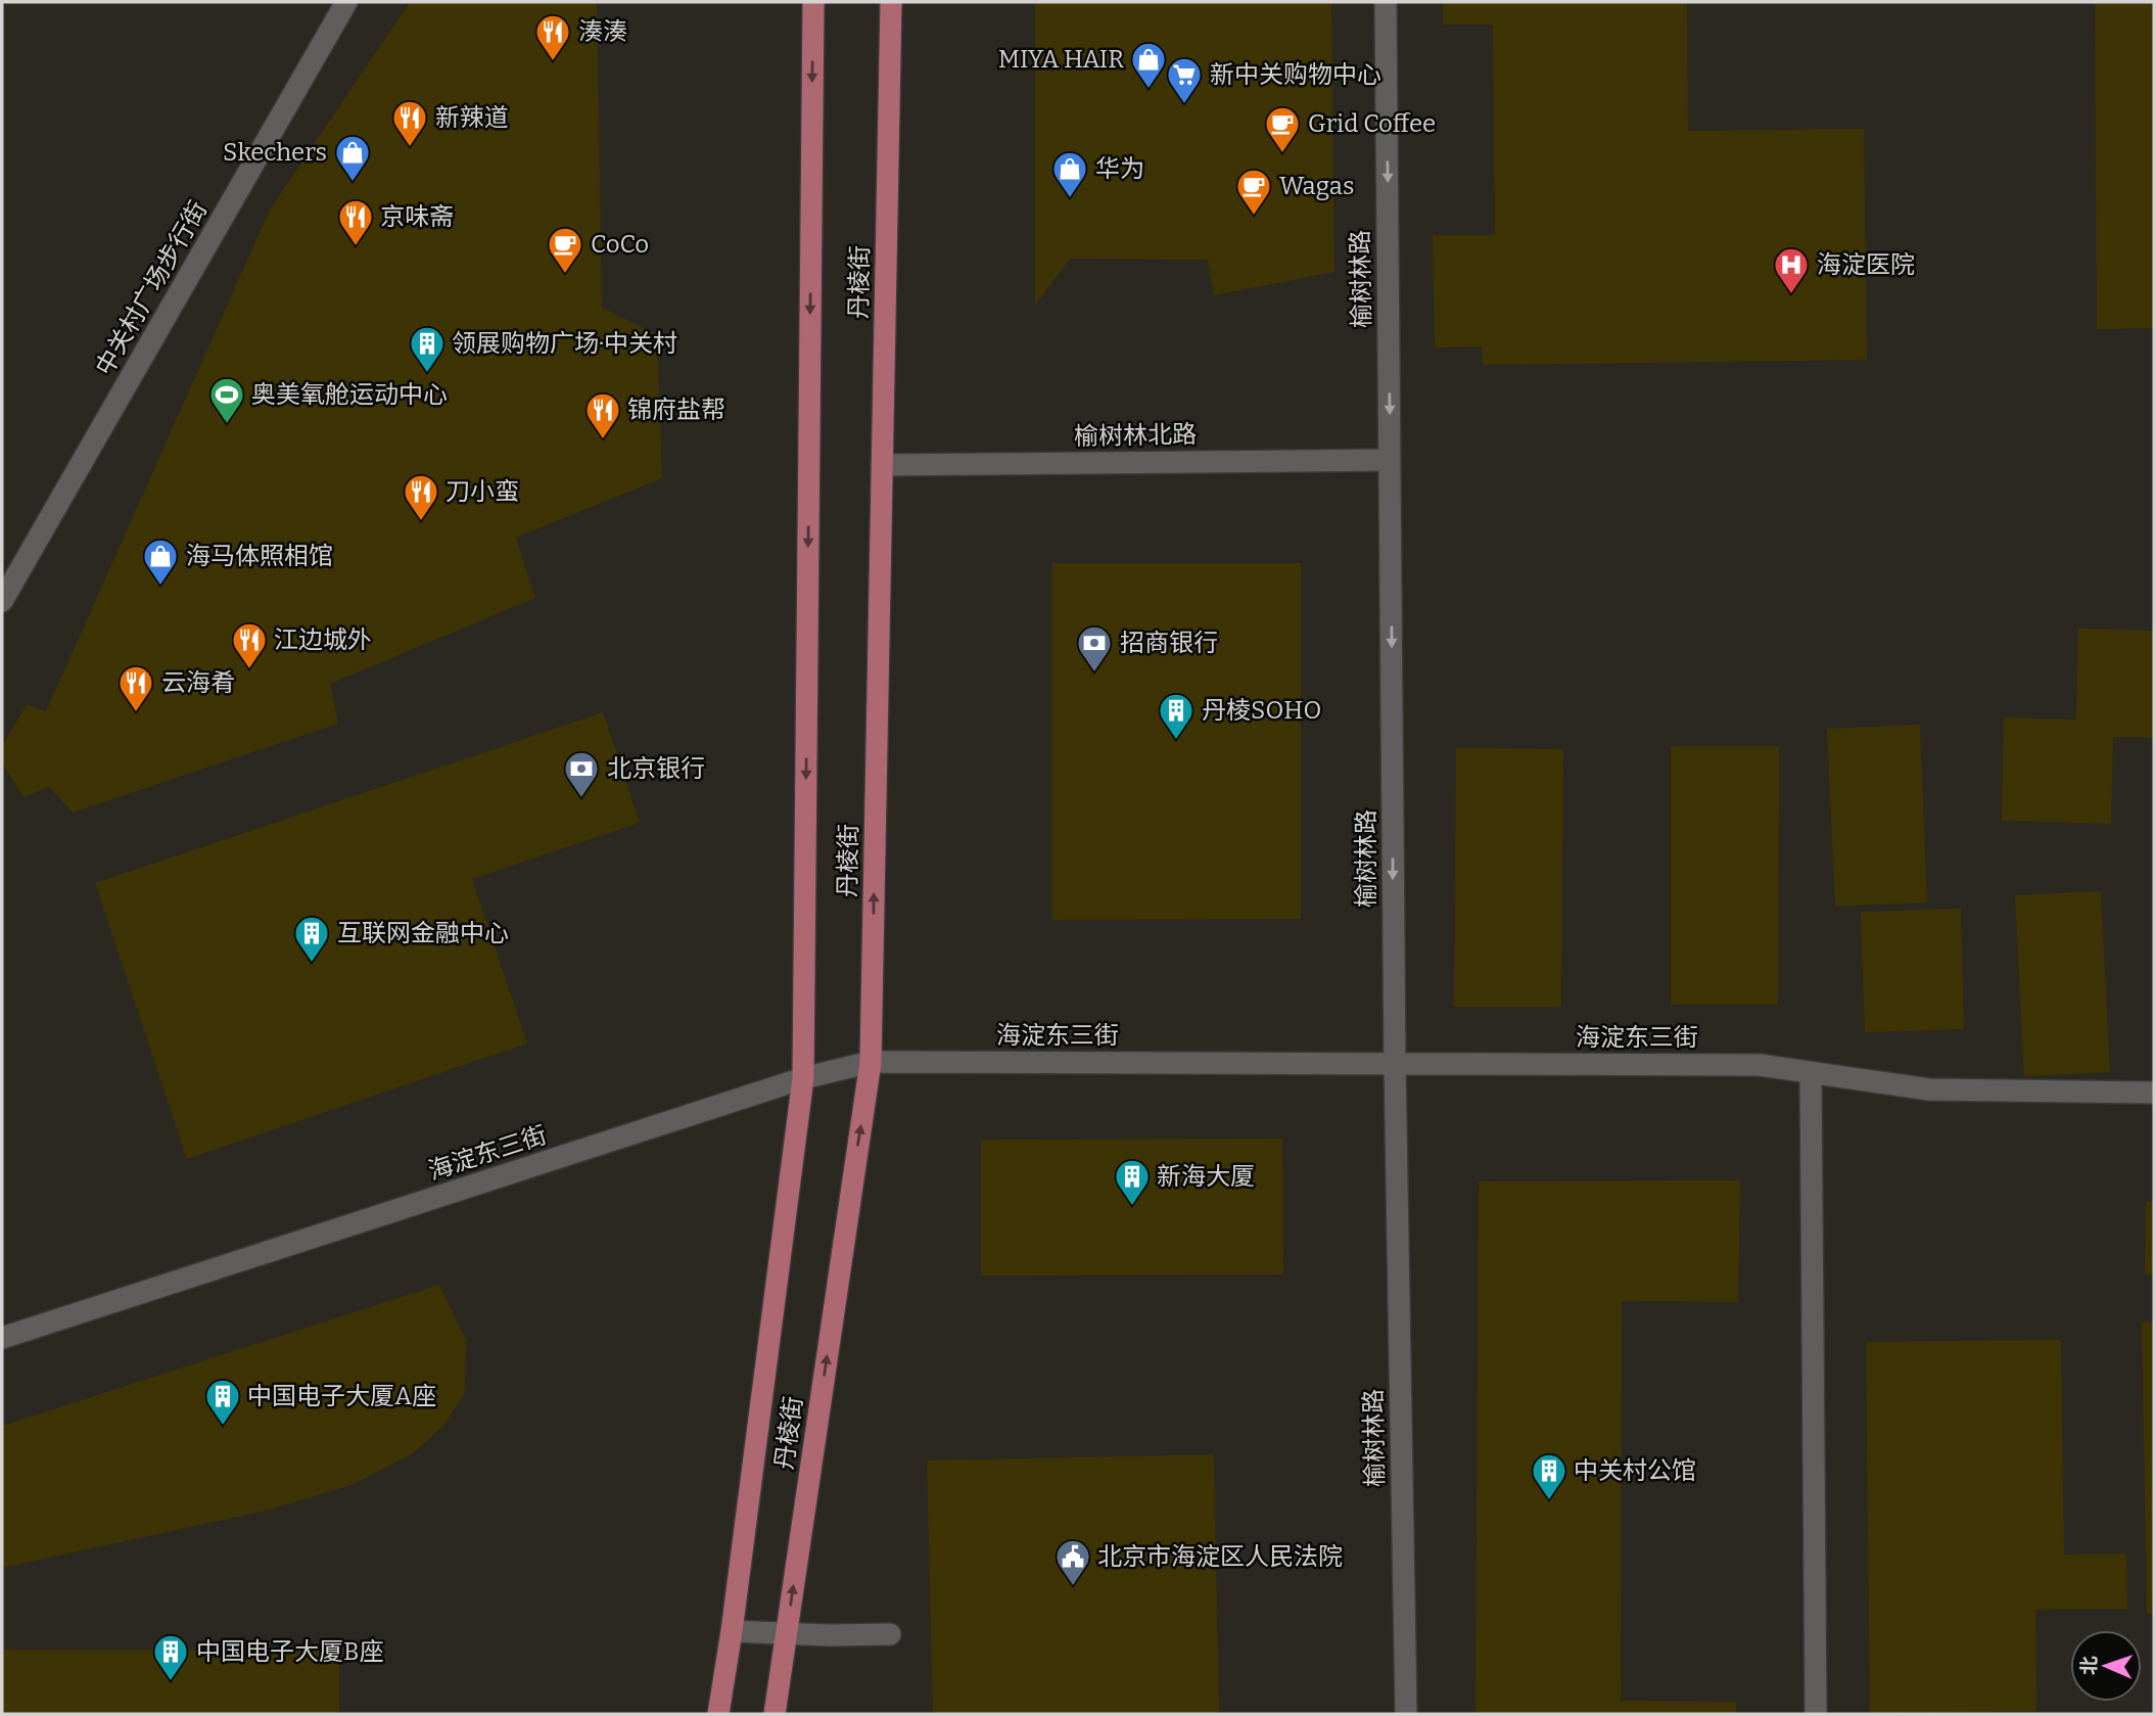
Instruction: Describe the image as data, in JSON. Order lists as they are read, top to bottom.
{
  "streets": {
    "main road": ["丹棱街"],
    "street": [
      "榆树林路",
      "中关村广场步行街",
      "榆树林北路",
      "海淀东三街"
    ]
  },
  "crossings": [
    ["榆树林路", "榆树林北路"],
    ["榆树林路", "海淀东三街"],
    ["丹棱街", "榆树林北路"],
    ["丹棱街", "海淀东三街"]
  ],
  "one_way": ["榆树林路"],
  "places": {
    "restaurant": [
      "湊湊",
      "新辣道",
      "京味斋",
      "锦府盐帮",
      "刀小蛮",
      "江边城外",
      "云海肴"
    ],
    "shop": [
      "MIYA HAIR",
      "Skechers",
      "华为",
      "海马体照相馆"
    ],
    "supermarket": ["新中关购物中心"],
    "cafe": ["Grid Coffee", "Wagas", "CoCo"],
    "hospital": ["海淀医院"],
    "building": [
      "领展购物广场·中关村",
      "丹棱SOHO",
      "互联网金融中心",
      "新海大厦",
      "中国电子大厦A座",
      "中关村公馆",
      "中国电子大厦B座"
    ],
    "sports": ["奥美氧舱运动中心"],
    "bank": ["招商银行", "北京银行"],
    "public building": ["北京市海淀区人民法院"]
  },
  "north": "left"
}
